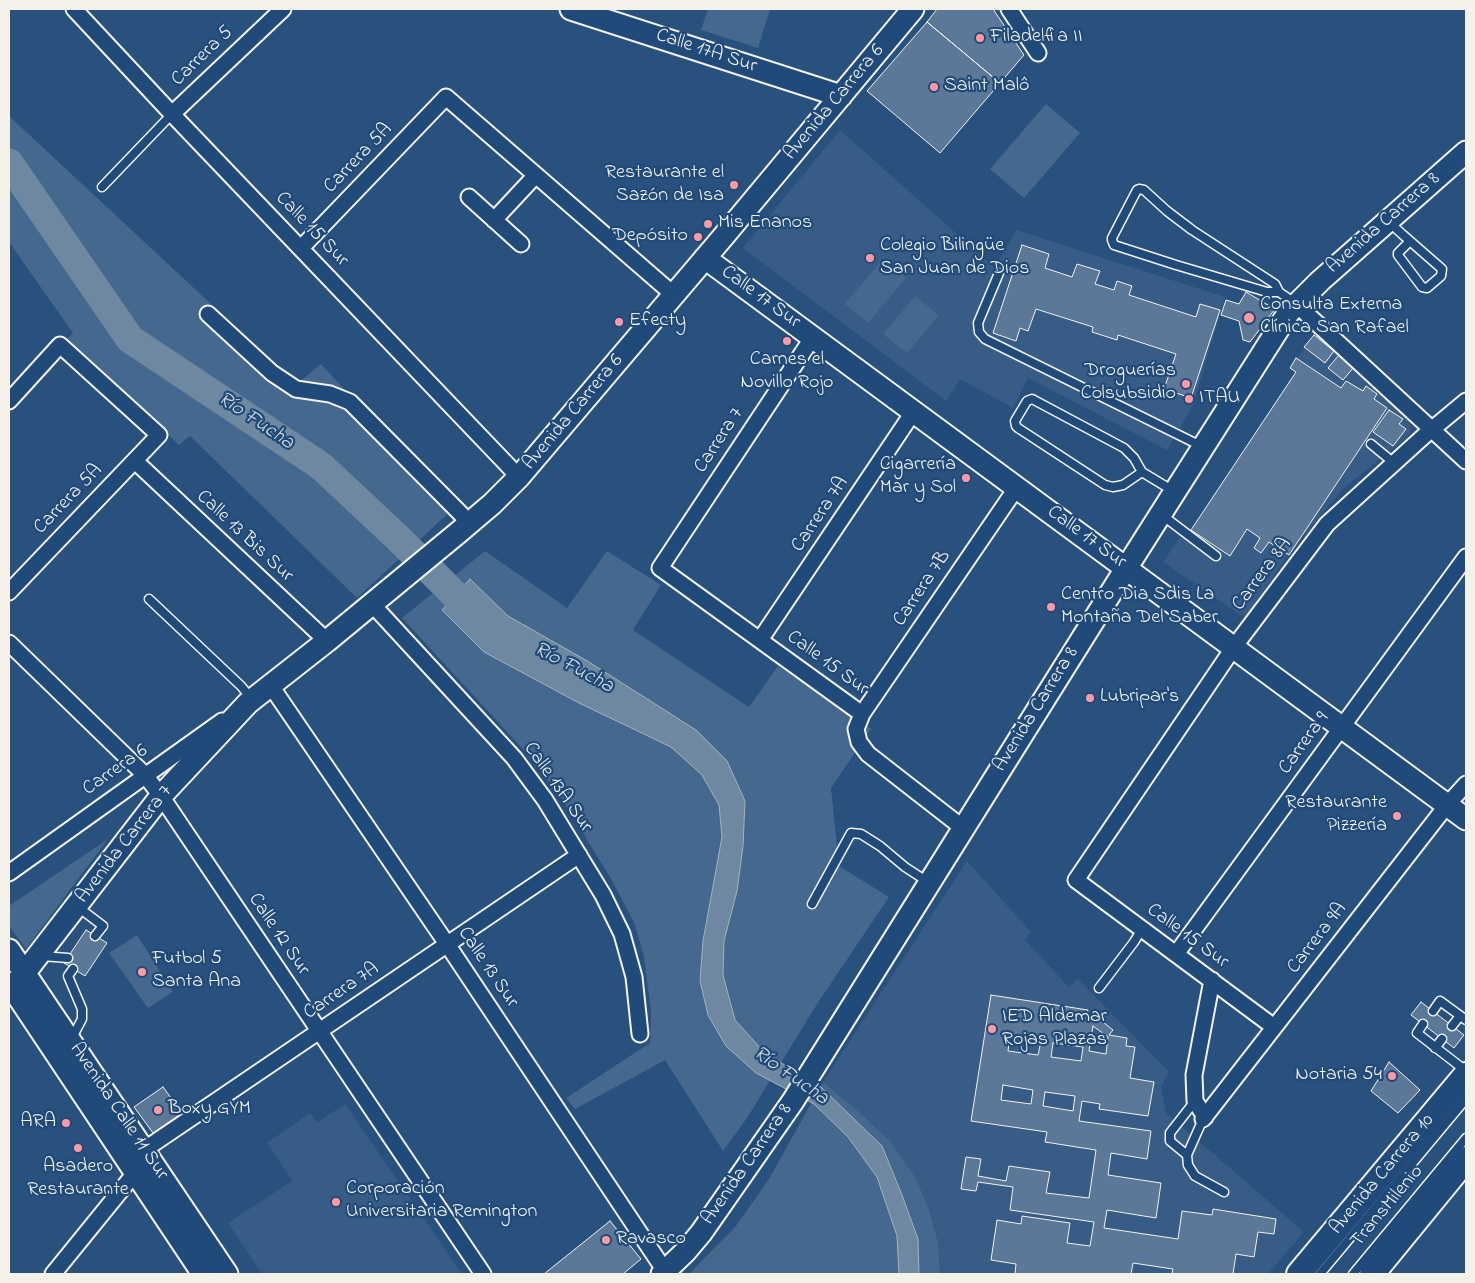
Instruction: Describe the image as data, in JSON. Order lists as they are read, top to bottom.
{
  "streets": {
    "main road": [
      "Calle 17A Sur",
      "Avenida Carrera 6",
      "Avenida Carrera 8",
      "Calle 17 Sur",
      "Avenida Carrera 7",
      "Avenida Calle 11 Sur",
      "Avenida Carrera 10"
    ],
    "street": [
      "Carrera 5",
      "Carrera 5A",
      "Calle 15 Sur",
      "Carrera 7",
      "Carrera 7A",
      "Calle 13 Bis Sur",
      "Carrera 8A",
      "Carrera 7B",
      "Carrera 9",
      "Carrera 6",
      "Calle 13A Sur",
      "Calle 12 Sur",
      "Carrera 9A",
      "Calle 13 Sur"
    ],
    "lane": ["TransMilenio"]
  },
  "crossings": [
    ["Calle 17A Sur", "Avenida Carrera 6"],
    ["Carrera 5", "Calle 15 Sur"],
    ["Avenida Carrera 6", "Calle 15 Sur"],
    ["Avenida Carrera 6", "Calle 17 Sur"],
    ["Avenida Carrera 6", "Calle 13 Bis Sur"],
    ["Avenida Carrera 6", "Carrera 6"],
    ["Avenida Carrera 6", "Calle 13A Sur"],
    ["Avenida Carrera 6", "Avenida Carrera 7"],
    ["Avenida Carrera 6", "Calle 13 Sur"],
    ["Carrera 5A", "Calle 15 Sur"],
    ["Carrera 5A", "Calle 13 Bis Sur"],
    ["Avenida Carrera 8", "Calle 15 Sur"],
    ["Avenida Carrera 8", "Calle 17 Sur"],
    ["Avenida Carrera 8", "Calle 13 Sur"],
    ["Calle 15 Sur", "Carrera 7"],
    ["Calle 15 Sur", "Carrera 7A"],
    ["Calle 15 Sur", "Carrera 8A"],
    ["Calle 15 Sur", "Carrera 7B"],
    ["Calle 15 Sur", "Carrera 9"],
    ["Calle 15 Sur", "Carrera 9A"],
    ["Calle 17 Sur", "Carrera 7"],
    ["Calle 17 Sur", "Carrera 7A"],
    ["Calle 17 Sur", "Carrera 8A"],
    ["Calle 17 Sur", "Carrera 7B"],
    ["Calle 17 Sur", "Carrera 9"],
    ["Calle 17 Sur", "Carrera 9A"],
    ["Carrera 7A", "Calle 13A Sur"],
    ["Carrera 7A", "Calle 12 Sur"],
    ["Carrera 7A", "Calle 13 Sur"],
    ["Carrera 7A", "Avenida Calle 11 Sur"],
    ["Carrera 6", "Avenida Carrera 7"],
    ["Carrera 6", "Calle 12 Sur"],
    ["Avenida Carrera 7", "Calle 12 Sur"],
    ["Avenida Carrera 7", "Avenida Calle 11 Sur"]
  ],
  "water": ["Río Fucha"],
  "places": [
    "Filadelfia II",
    "Saint Malô",
    "Restaurante el Sazón de Isa",
    "Mis Enanos",
    "Depósito",
    "Colegio Bilingüe San Juan de Dios",
    "Consulta Externa Clínica San Rafael",
    "Efecty",
    "Carnes el Novillo Rojo",
    "Droguerías Colsubsidio",
    "ITAU",
    "Cigarrería Mar y Sol",
    "Centro Dia Sdis La Montaña Del Saber",
    "Lubripar's",
    "Restaurante Pizzería",
    "Futbol 5 Santa Ana",
    "IED Aldemar Rojas Plazas",
    "Notaria 54",
    "Boxy GYM",
    "ARA",
    "Asadero Restaurante",
    "Corporación Universitaria Remington",
    "Ravasco"
  ]
}
